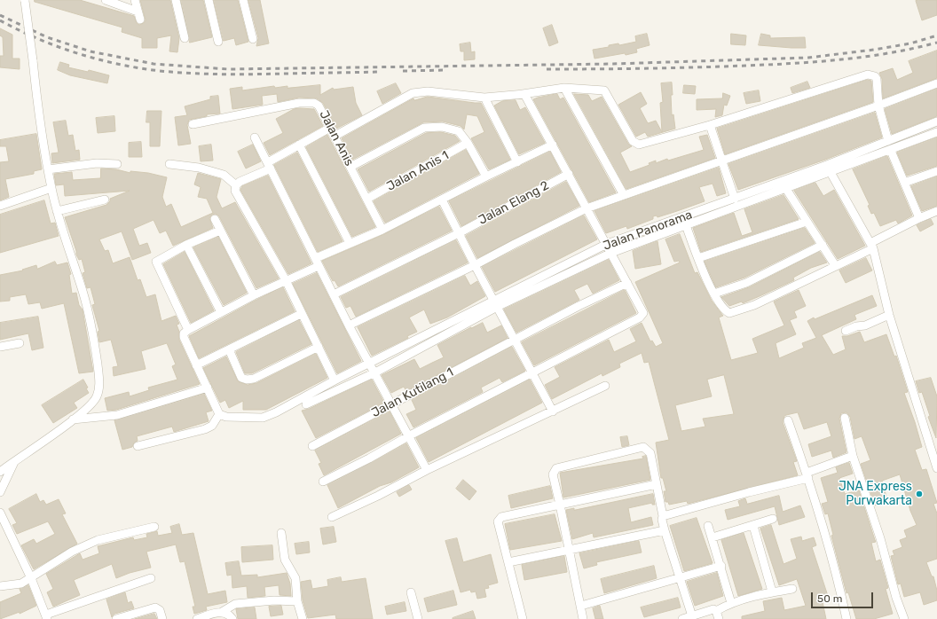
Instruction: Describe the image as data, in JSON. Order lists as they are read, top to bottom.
{
  "streets": {
    "street": [
      "Jalan Anis",
      "Jalan Anis 1",
      "Jalan Elang 2",
      "Jalan Panorama",
      "Jalan Kutilang 1"
    ]
  },
  "crossings": [
    ["Jalan Anis", "Jalan Anis 1"]
  ],
  "places": ["JNA Express Purwakarta"],
  "scale_bar": "50 m"
}
